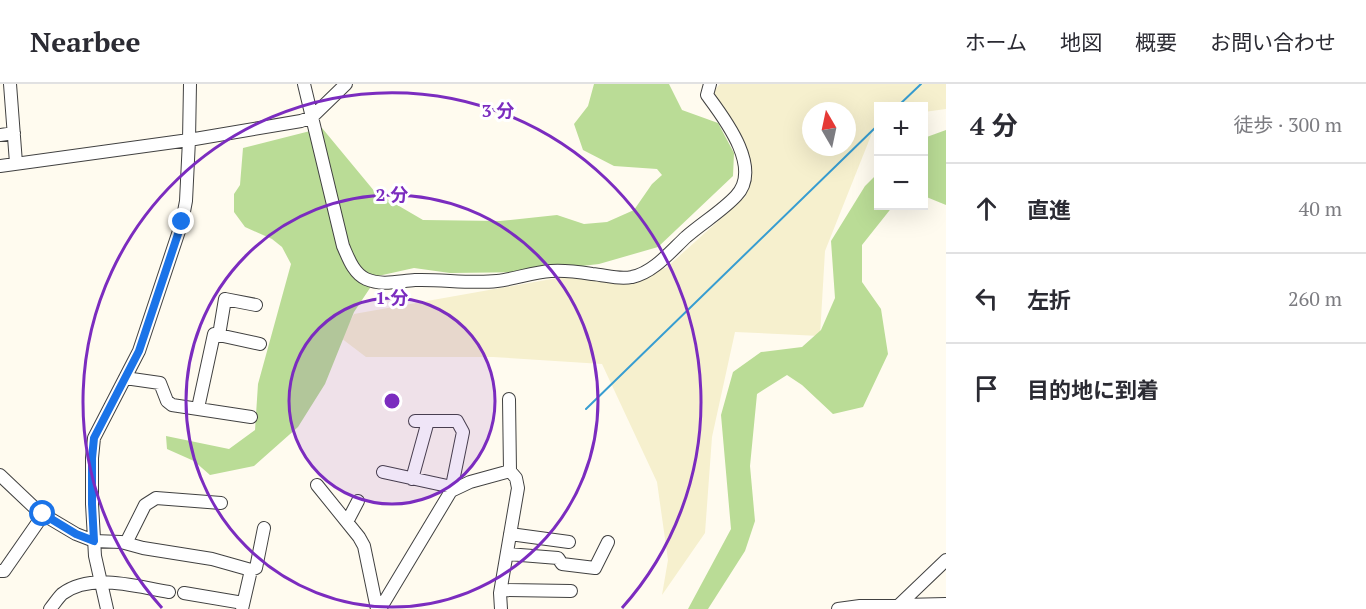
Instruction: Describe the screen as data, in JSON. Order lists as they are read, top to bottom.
{
  "north": "top",
  "page": {
    "header": "Nearbee",
    "nav": [
      "ホーム",
      "地図",
      "概要",
      "お問い合わせ"
    ],
    "heading": ["4 分", "徒歩 · 300 m"],
    "map_buttons": ["+", "−"],
    "list": [
      ["直進", "40 m"],
      ["左折", "260 m"],
      "目的地に到着"
    ]
  },
  "rings": ["3 分", "2 分", "1 分"]
}
